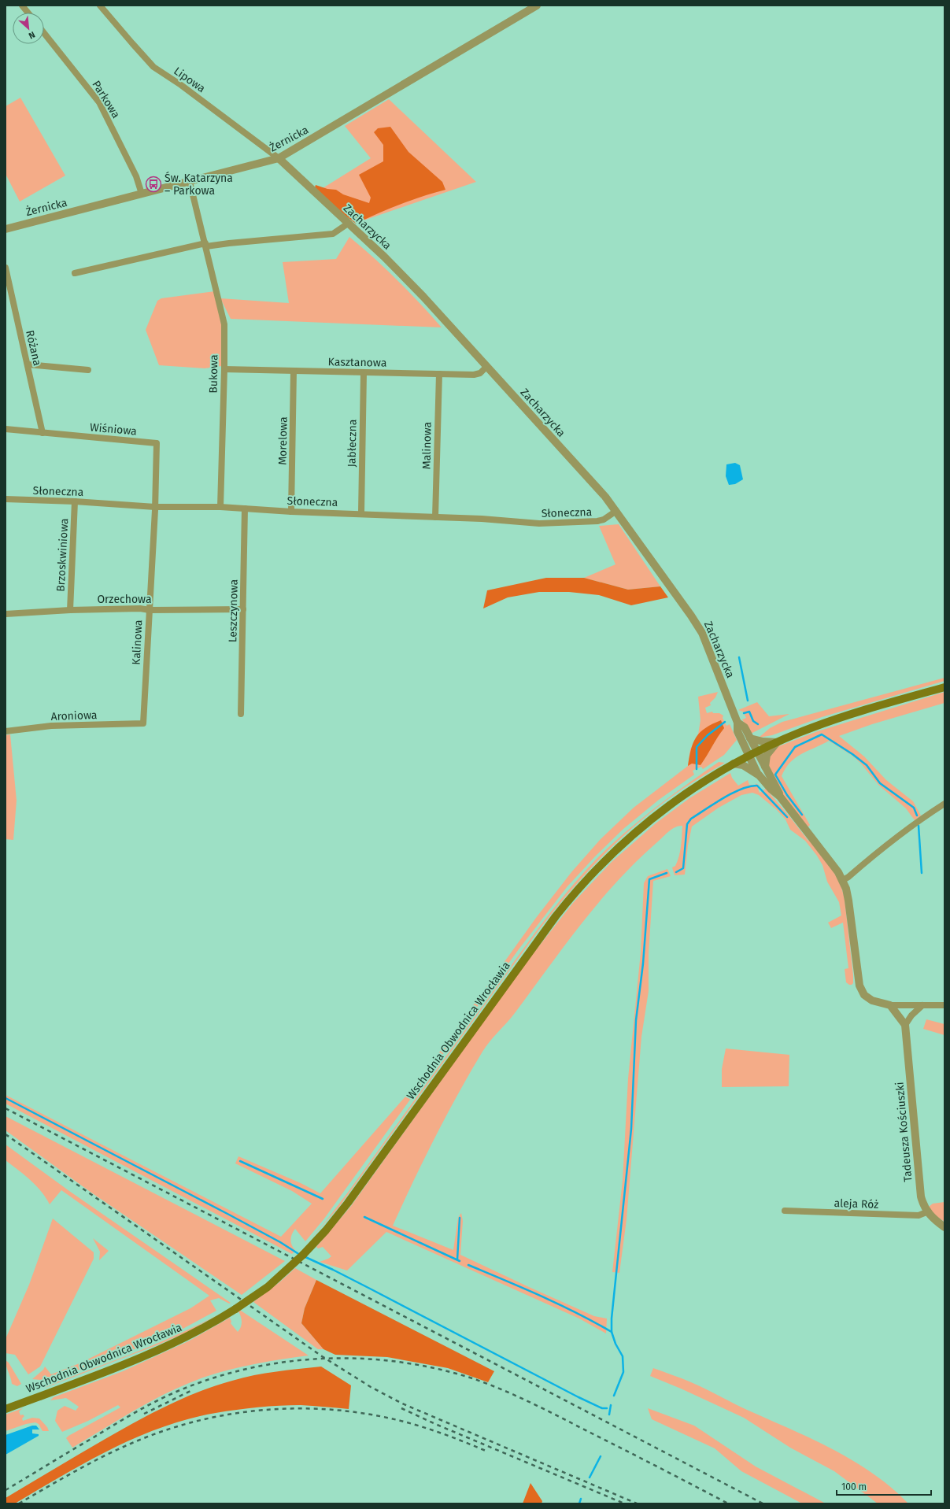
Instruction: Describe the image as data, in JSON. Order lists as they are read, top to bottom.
{
  "streets": {
    "main road": ["Wschodnia Obwodnica Wrocławia"],
    "street": [
      "Lipowa",
      "Parkowa",
      "Żernicka",
      "Zacharzycka",
      "Różana",
      "Kasztanowa",
      "Bukowa",
      "Wiśniowa",
      "Morelowa",
      "Jabłeczna",
      "Malinowa",
      "Słoneczna",
      "Brzoskwiniowa",
      "Orzechowa",
      "Leszczynowa",
      "Kalinowa",
      "Aroniowa",
      "Tadeusza Kościuszki",
      "aleja Róż"
    ]
  },
  "crossings": [
    ["Lipowa", "Żernicka"],
    ["Lipowa", "Zacharzycka"],
    ["Parkowa", "Żernicka"],
    ["Żernicka", "Zacharzycka"],
    ["Żernicka", "Bukowa"],
    ["Zacharzycka", "Kasztanowa"],
    ["Zacharzycka", "Słoneczna"],
    ["Zacharzycka", "Wschodnia Obwodnica Wrocławia"],
    ["Różana", "Wiśniowa"],
    ["Kasztanowa", "Bukowa"],
    ["Kasztanowa", "Morelowa"],
    ["Kasztanowa", "Jabłeczna"],
    ["Kasztanowa", "Malinowa"],
    ["Bukowa", "Słoneczna"],
    ["Wiśniowa", "Słoneczna"],
    ["Wiśniowa", "Kalinowa"],
    ["Morelowa", "Słoneczna"],
    ["Jabłeczna", "Słoneczna"],
    ["Malinowa", "Słoneczna"],
    ["Słoneczna", "Brzoskwiniowa"],
    ["Słoneczna", "Leszczynowa"],
    ["Słoneczna", "Kalinowa"],
    ["Brzoskwiniowa", "Orzechowa"],
    ["Orzechowa", "Leszczynowa"],
    ["Orzechowa", "Kalinowa"],
    ["Kalinowa", "Aroniowa"],
    ["Tadeusza Kościuszki", "aleja Róż"]
  ],
  "places": {
    "bus stop": ["Św. Katarzyna – Parkowa"]
  },
  "scale_bar": "100 m",
  "north": "bottom right"
}
